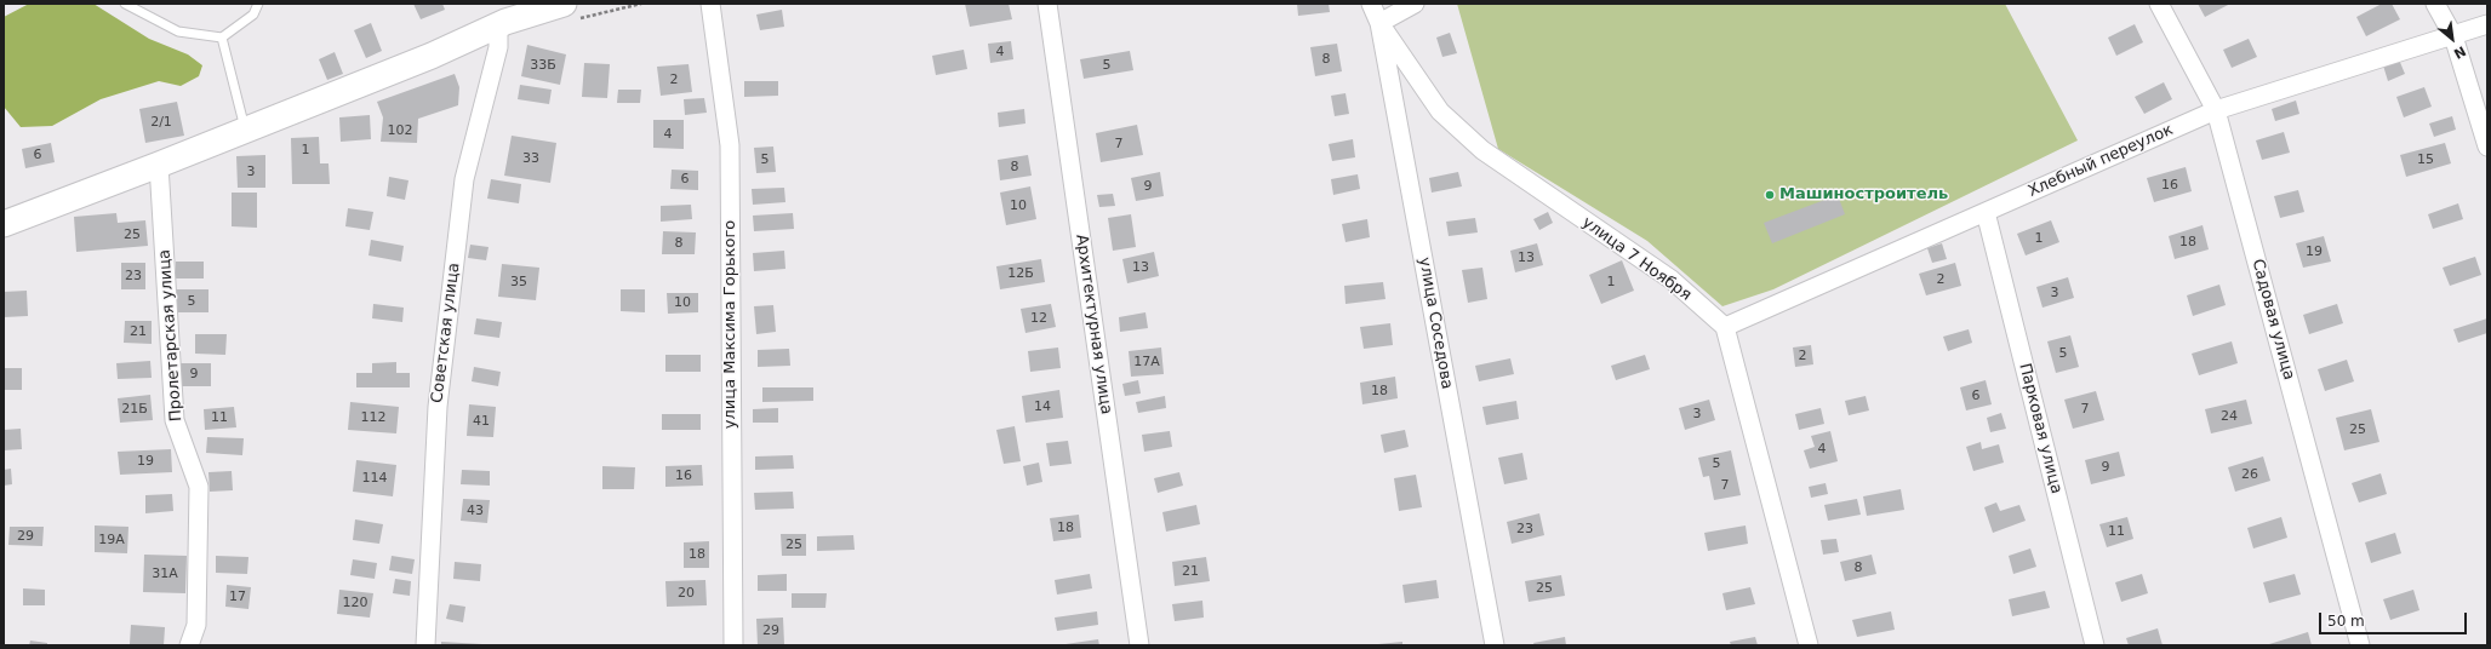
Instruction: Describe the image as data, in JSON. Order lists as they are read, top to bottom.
{
  "streets": {
    "street": [
      "Хлебный переулок",
      "улица 7 Ноября",
      "Садовая улица",
      "улица Соседова",
      "улица Максима Горького",
      "Архитектурная улица",
      "Советская улица",
      "Пролетарская улица",
      "Парковая улица"
    ]
  },
  "crossings": [
    ["Хлебный переулок", "улица 7 Ноября"],
    ["Хлебный переулок", "Садовая улица"],
    ["Хлебный переулок", "Парковая улица"],
    ["улица 7 Ноября", "улица Соседова"]
  ],
  "places": ["Машиностроитель"],
  "house_numbers": [
    "4",
    "8",
    "33Б",
    "5",
    "2",
    "2/1",
    "102",
    "4",
    "7",
    "1",
    "6",
    "33",
    "5",
    "15",
    "8",
    "3",
    "6",
    "16",
    "9",
    "10",
    "25",
    "1",
    "18",
    "8",
    "19",
    "13",
    "13",
    "12Б",
    "23",
    "2",
    "35",
    "1",
    "3",
    "5",
    "10",
    "12",
    "21",
    "5",
    "2",
    "17А",
    "9",
    "18",
    "6",
    "14",
    "21Б",
    "7",
    "3",
    "24",
    "11",
    "112",
    "41",
    "25",
    "4",
    "19",
    "5",
    "9",
    "26",
    "16",
    "114",
    "7",
    "43",
    "18",
    "23",
    "11",
    "29",
    "19А",
    "25",
    "18",
    "8",
    "21",
    "31А",
    "25",
    "20",
    "17",
    "120",
    "29"
  ],
  "scale_bar": "50 m",
  "north": "bottom right"
}
